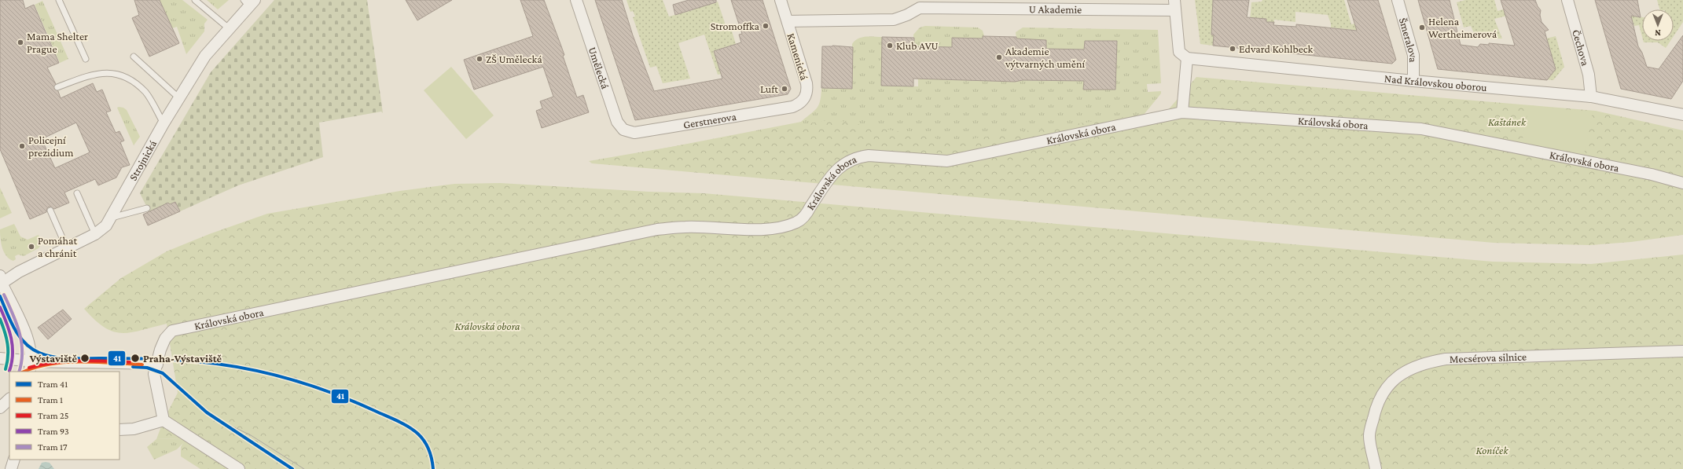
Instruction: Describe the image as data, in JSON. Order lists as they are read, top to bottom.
{
  "streets": {
    "street": [
      "U Akademie",
      "Šmeralova",
      "Čechova",
      "Kamenická",
      "Umělecká",
      "Nad Královskou oborou",
      "Gerstnerova",
      "Královská obora",
      "Strojnická",
      "Mecsérova silnice"
    ]
  },
  "crossings": [
    ["U Akademie", "Kamenická"],
    ["Šmeralova", "Nad Královskou oborou"],
    ["Čechova", "Nad Královskou oborou"],
    ["Kamenická", "Gerstnerova"],
    ["Umělecká", "Gerstnerova"]
  ],
  "parks": ["Kaštánek", "Královská obora", "Koníček"],
  "places": [
    "Stromoffka",
    "Helena Wertheimerová",
    "Mama Shelter Prague",
    "Klub AVU",
    "Edvard Kohlbeck",
    "Akademie výtvarných umění",
    "ZŠ Umělecká",
    "Luft",
    "Policejní prezidium",
    "Pomáhat a chránit",
    "Výstaviště",
    "Praha-Výstaviště"
  ],
  "lines": [
    "tram line 17",
    "tram line 41",
    "tram line 93",
    "tram line 25",
    "tram line 1"
  ],
  "legend": [
    "Tram 41",
    "Tram 1",
    "Tram 25",
    "Tram 93",
    "Tram 17"
  ],
  "north": "bottom"
}
